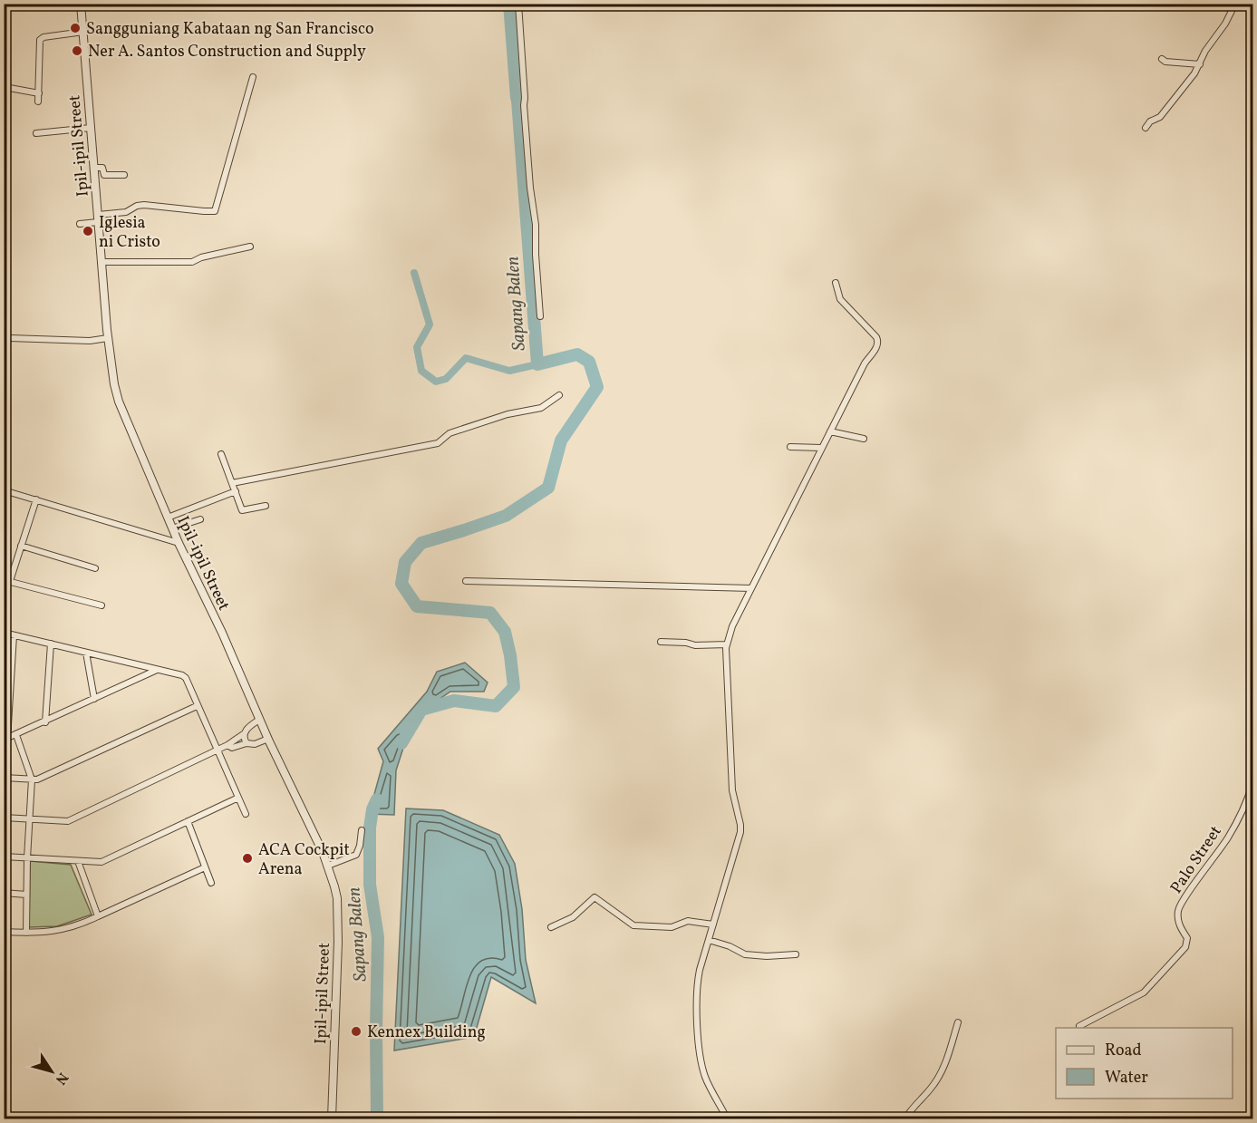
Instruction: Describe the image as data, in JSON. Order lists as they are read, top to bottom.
{
  "streets": {
    "street": ["Ipil-ipil Street", "Palo Street"]
  },
  "water": ["Sapang Balen"],
  "places": [
    "Sangguniang Kabataan ng San Francisco",
    "Ner A. Santos Construction and Supply",
    "Iglesia ni Cristo",
    "ACA Cockpit Arena",
    "Kennex Building"
  ],
  "legend": ["Road", "Water"],
  "north": "bottom right"
}
